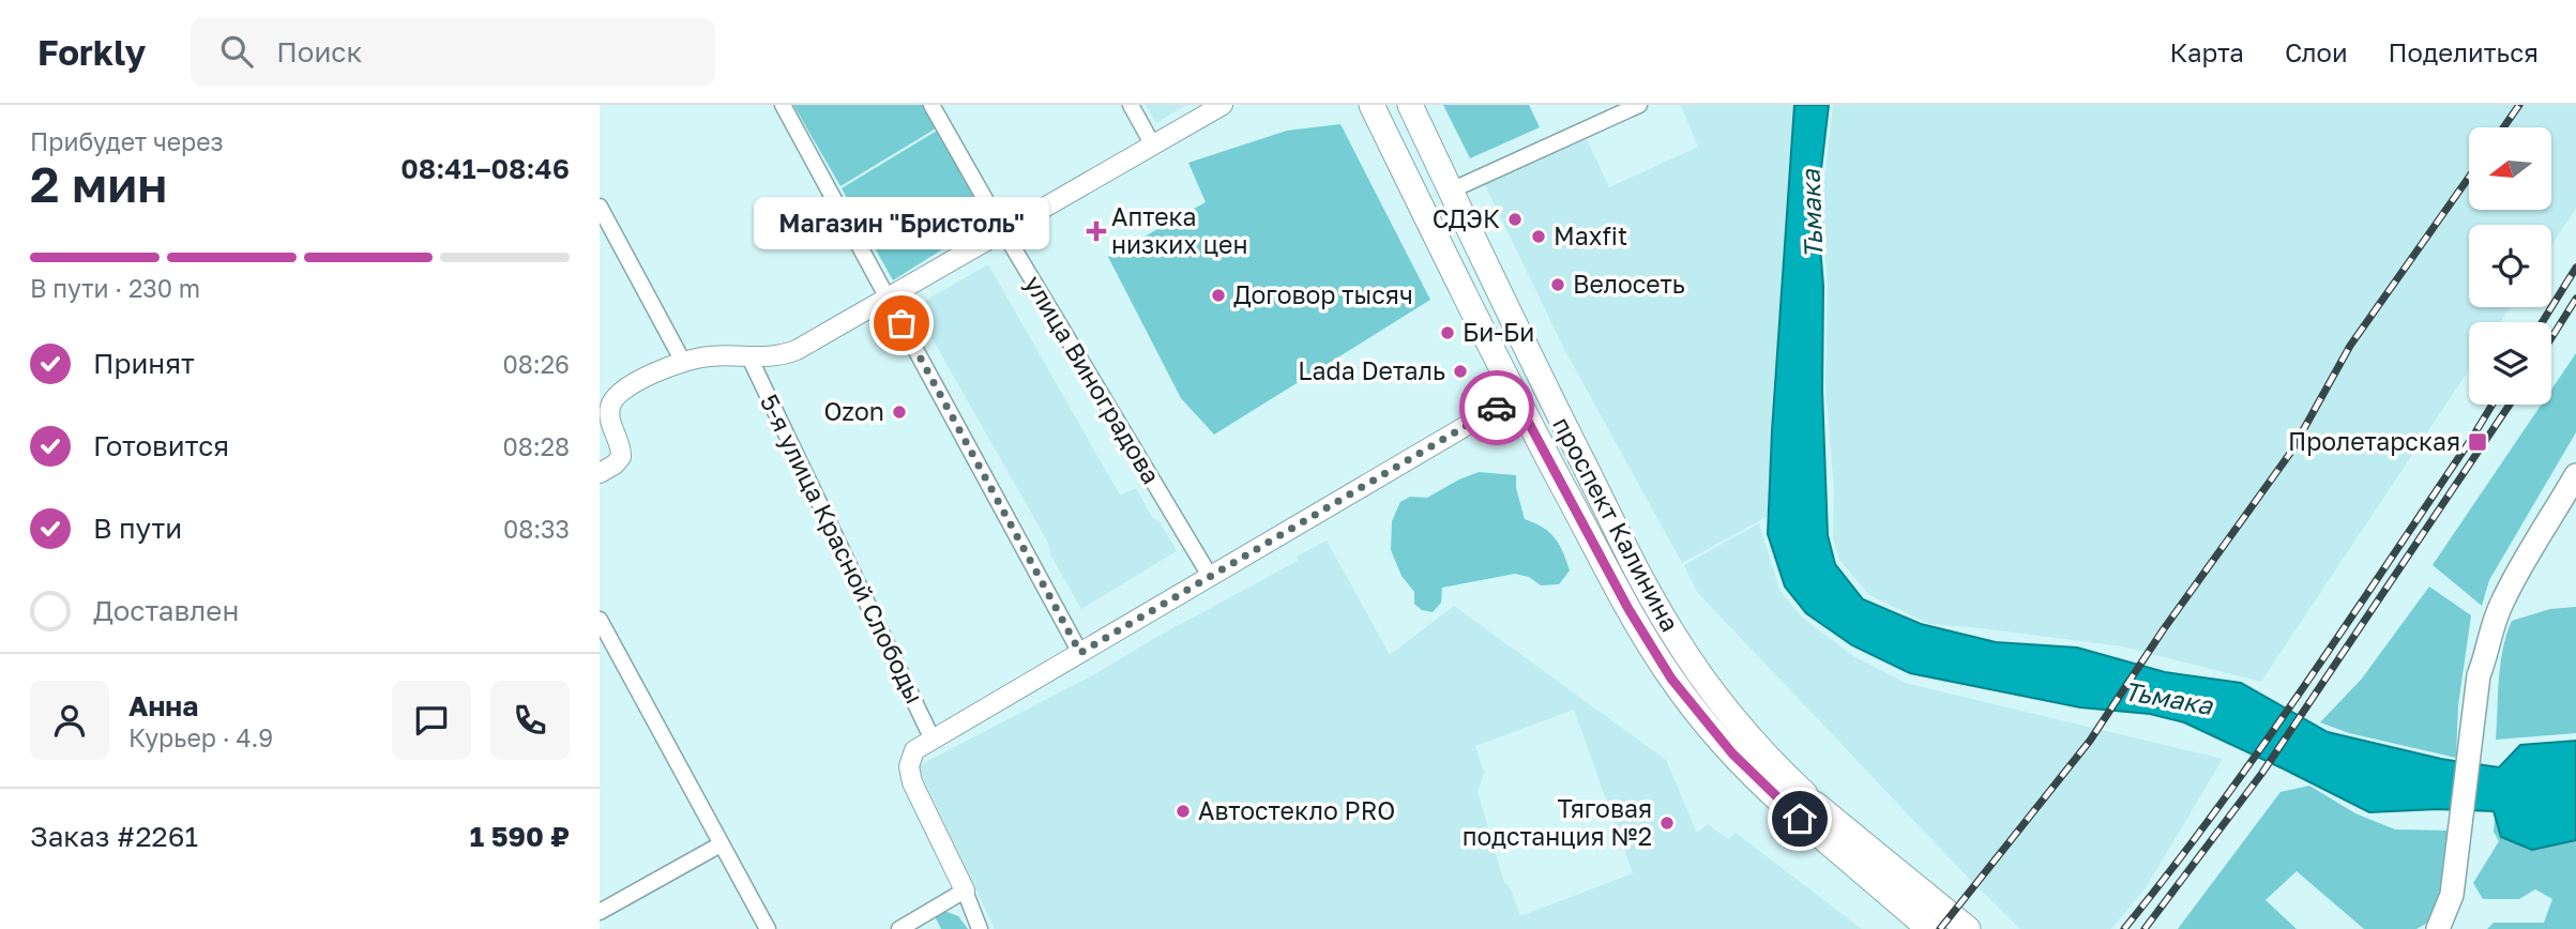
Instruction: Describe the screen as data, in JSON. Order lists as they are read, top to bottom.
{
  "streets": {
    "main road": ["проспект Калинина"],
    "street": ["улица Виноградова", "5-я улица Красной Слободы"]
  },
  "water": ["Тьмака"],
  "places": {
    "other": [
      "СДЭК",
      "Maxfit",
      "Велосеть",
      "Договор тысяч",
      "Магазин \"Бристоль\"",
      "Би-Би",
      "Lada Dеталь",
      "Ozon",
      "Автостекло PRO",
      "Тяговая подстанция №2"
    ],
    "health": ["Аптека низких цен"],
    "transit": ["Пролетарская"]
  },
  "north": "left",
  "page": {
    "header": "Forkly",
    "search": "Поиск",
    "nav": ["Карта", "Слои", "Поделиться"],
    "heading": ["2 мин", "Прибудет через", "08:41–08:46"],
    "panel": [
      "Анна",
      "Курьер · 4.9",
      "Заказ #2261",
      "1 590 ₽"
    ],
    "bubble": "Магазин \"Бристоль\"",
    "bar": "В пути · 230 m",
    "list": [
      ["Принят", "08:26"],
      ["Готовится", "08:28"],
      ["В пути", "08:33"],
      "Доставлен"
    ]
  }
}
